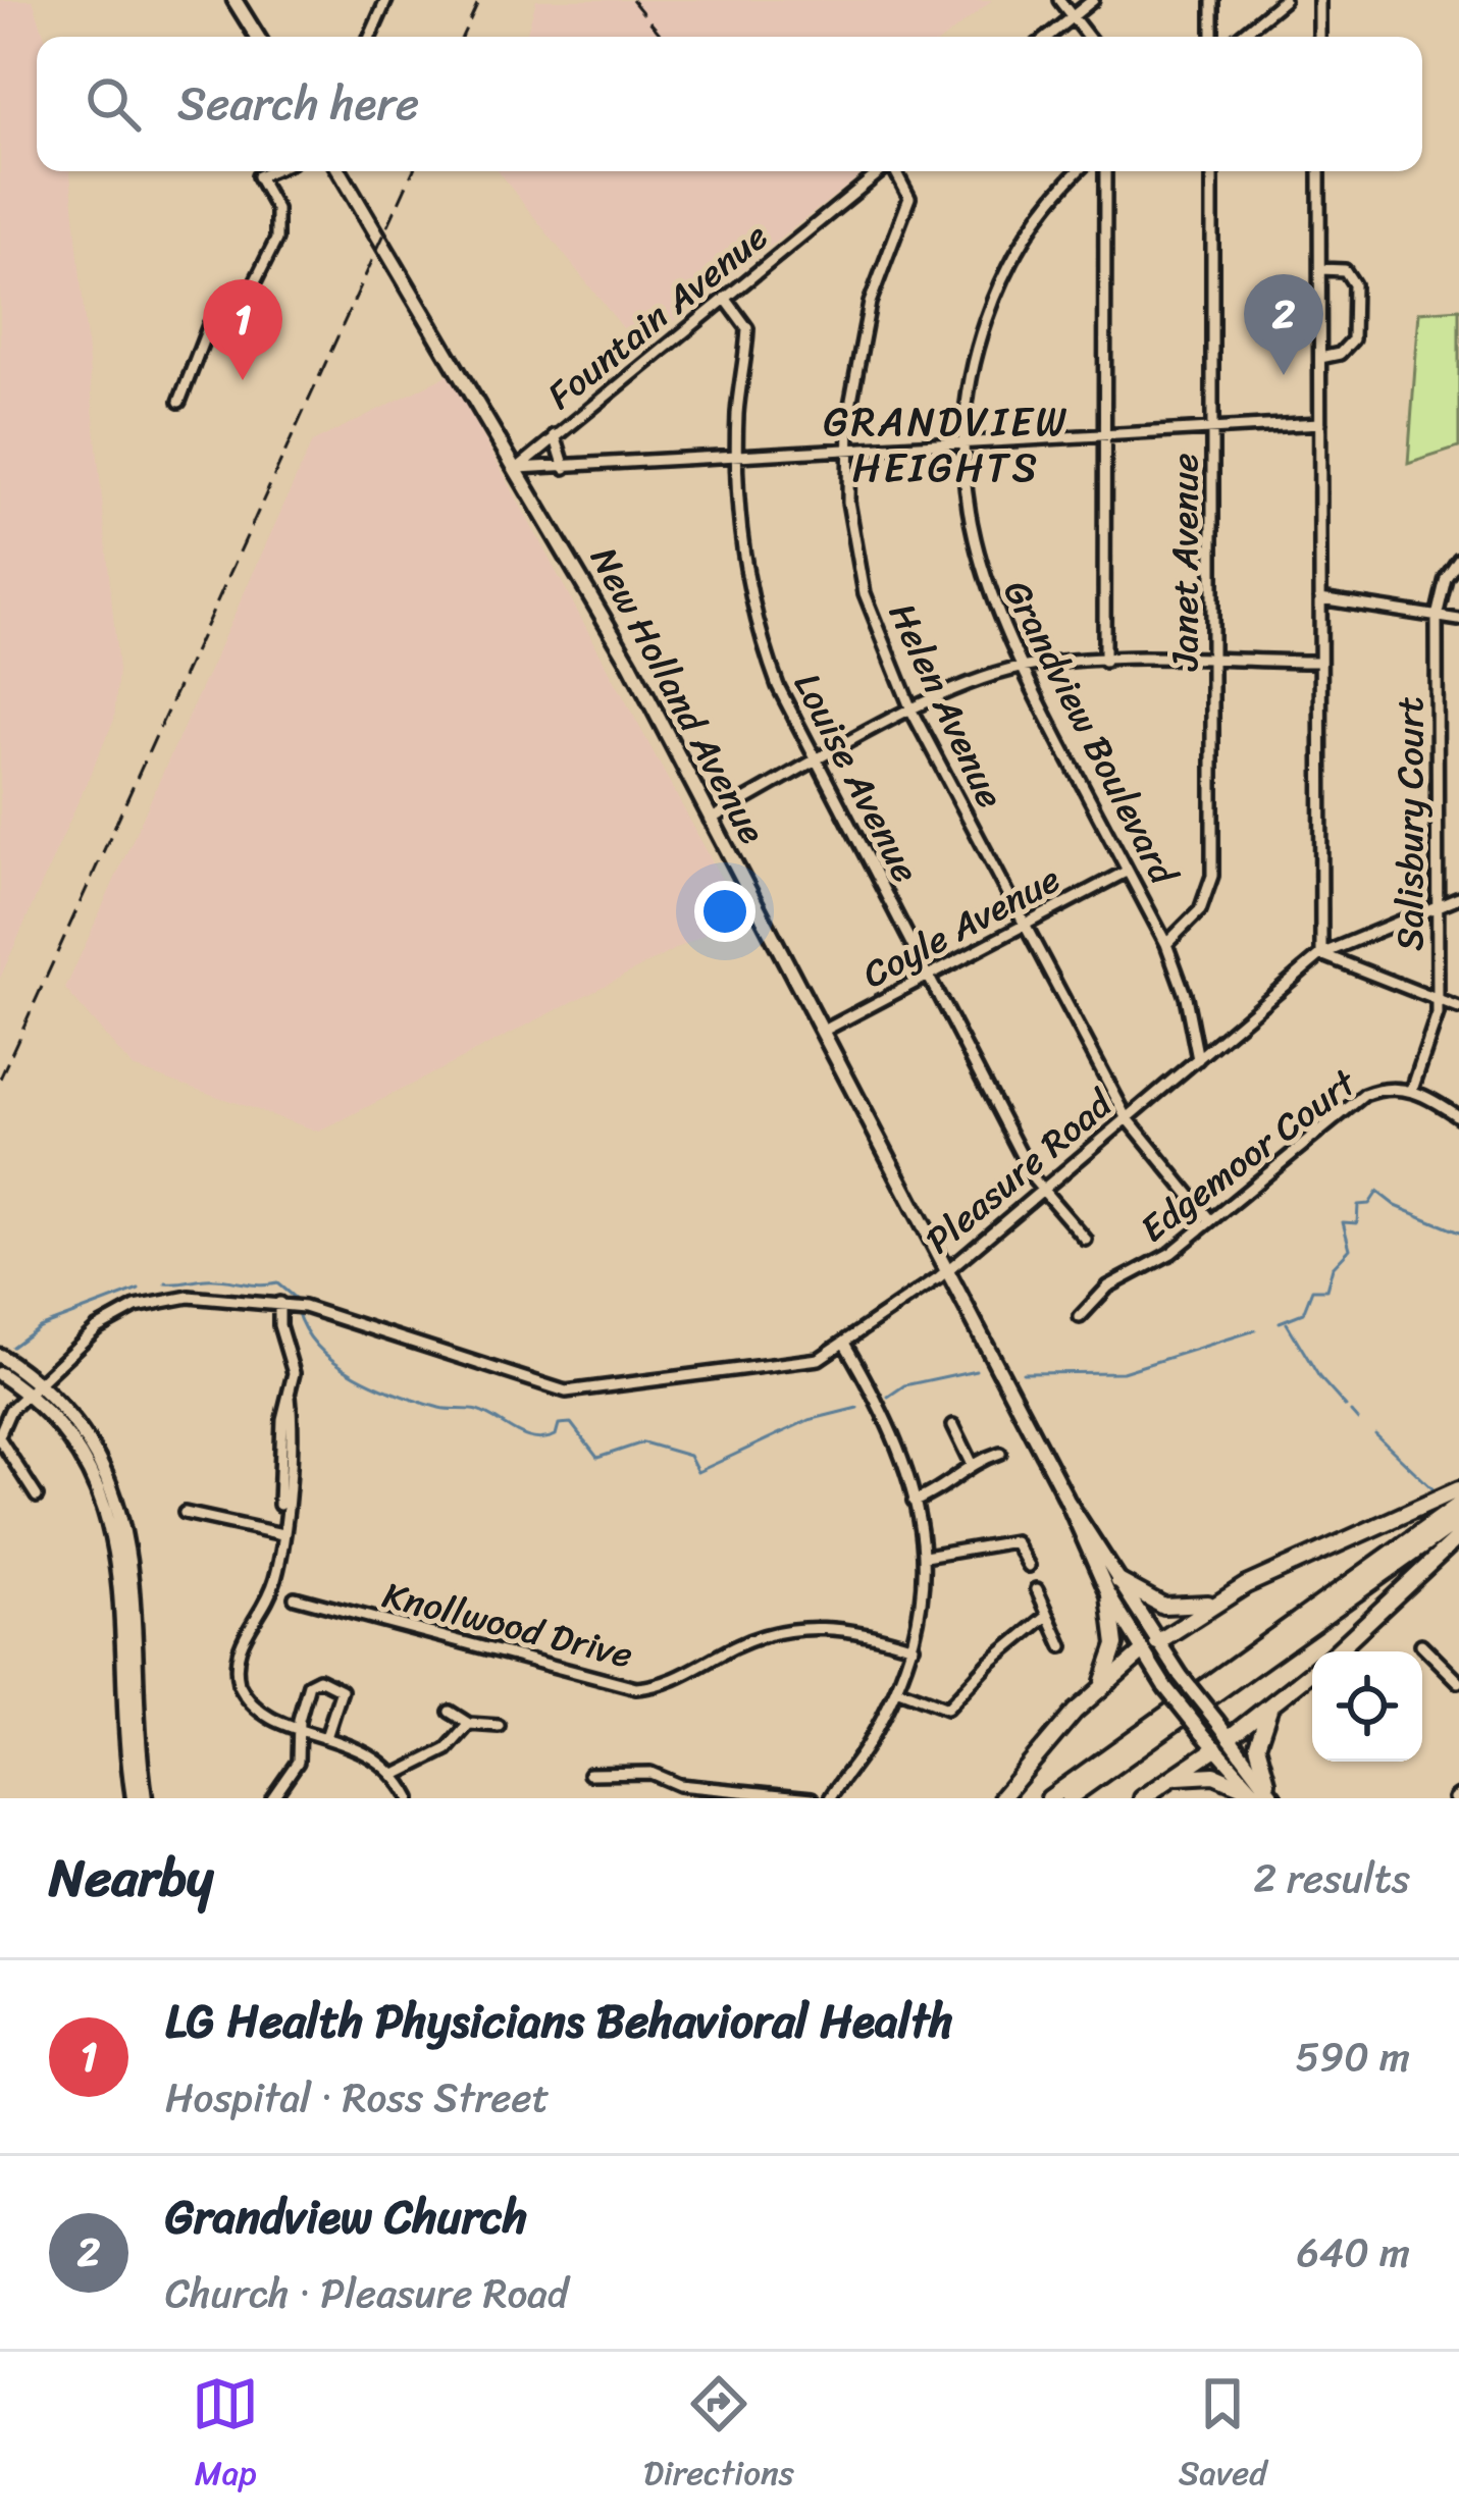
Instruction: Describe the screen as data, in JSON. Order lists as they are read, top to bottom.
{
  "streets": {
    "main road": ["New Holland Avenue"],
    "street": [
      "Fountain Avenue",
      "Janet Avenue",
      "Helen Avenue",
      "Grandview Boulevard",
      "Louise Avenue",
      "Salisbury Court",
      "Coyle Avenue",
      "Edgemoor Court",
      "Pleasure Road",
      "Knollwood Drive"
    ]
  },
  "crossings": [
    ["Fountain Avenue", "New Holland Avenue"],
    ["Fountain Avenue", "Louise Avenue"],
    ["Janet Avenue", "Grandview Boulevard"],
    ["New Holland Avenue", "Coyle Avenue"],
    ["New Holland Avenue", "Pleasure Road"],
    ["Helen Avenue", "Coyle Avenue"],
    ["Helen Avenue", "Edgemoor Court"],
    ["Helen Avenue", "Pleasure Road"],
    ["Grandview Boulevard", "Coyle Avenue"],
    ["Grandview Boulevard", "Pleasure Road"],
    ["Louise Avenue", "Coyle Avenue"],
    ["Louise Avenue", "Pleasure Road"],
    ["Salisbury Court", "Edgemoor Court"],
    ["Salisbury Court", "Pleasure Road"]
  ],
  "districts": ["GRANDVIEW HEIGHTS"],
  "page": {
    "search": "Search here",
    "pins": ["2", "1"],
    "heading": ["Nearby", "2 results"],
    "list": [
      {
        "mark": "1",
        "name": "LG Health Physicians Behavioral Health",
        "note": "Hospital · Ross Street",
        "value": "590 m"
      },
      {
        "mark": "2",
        "name": "Grandview Church",
        "note": "Church · Pleasure Road",
        "value": "640 m"
      }
    ],
    "nav": ["Map", "Directions", "Saved"]
  }
}
